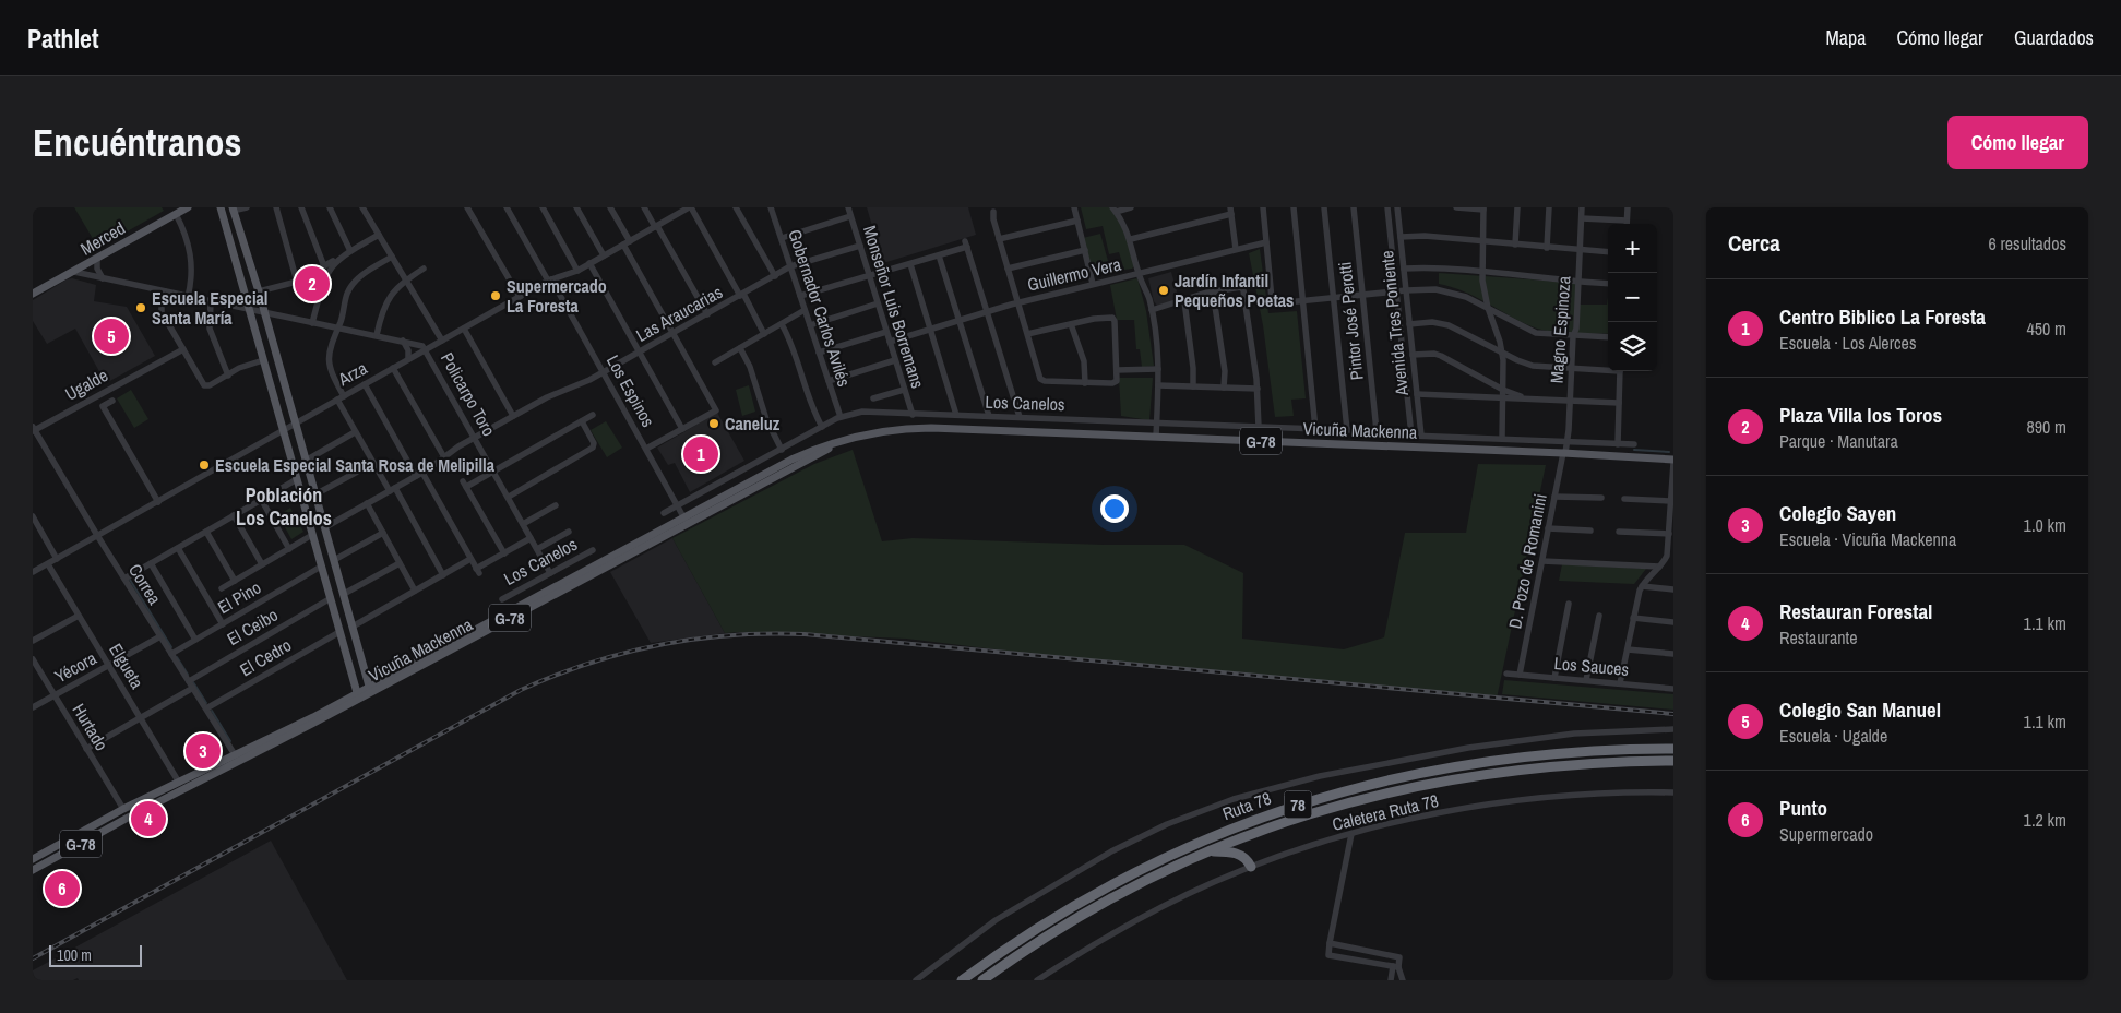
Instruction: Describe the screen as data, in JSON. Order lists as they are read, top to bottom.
{
  "streets": {
    "highway": ["78", "Ruta 78"],
    "main road": ["Merced", "Vicuña Mackenna", "G-78"],
    "street": [
      "Guillermo Vera",
      "Monseñor Luis Borremans",
      "Gobernador Carlos Avilés",
      "Las Araucarias",
      "Pintor José Perotti",
      "Avenida Tres Poniente",
      "Magno Espinoza",
      "Arza",
      "Ugalde",
      "Los Espinos",
      "Policarpo Toro",
      "Los Canelos",
      "D. Pozo de Romanini",
      "Correa",
      "El Pino",
      "El Ceibo",
      "El Cedro",
      "Elgueta",
      "Los Sauces",
      "Yécora",
      "Hurtado",
      "Caletera Ruta 78"
    ]
  },
  "crossings": [
    ["Merced", "Policarpo Toro"],
    ["Guillermo Vera", "Monseñor Luis Borremans"],
    ["Monseñor Luis Borremans", "Las Araucarias"],
    ["Monseñor Luis Borremans", "Los Canelos"],
    ["Gobernador Carlos Avilés", "Las Araucarias"],
    ["Gobernador Carlos Avilés", "Los Canelos"],
    ["Las Araucarias", "Los Espinos"],
    ["Las Araucarias", "Policarpo Toro"],
    ["Pintor José Perotti", "Los Canelos"],
    ["Avenida Tres Poniente", "Los Canelos"],
    ["Avenida Tres Poniente", "Vicuña Mackenna"],
    ["Magno Espinoza", "Vicuña Mackenna"],
    ["Magno Espinoza", "D. Pozo de Romanini"],
    ["Arza", "Los Espinos"],
    ["Arza", "Policarpo Toro"],
    ["Arza", "Correa"],
    ["Arza", "Elgueta"],
    ["Ugalde", "Correa"],
    ["Los Espinos", "Los Canelos"],
    ["Los Espinos", "Vicuña Mackenna"],
    ["Policarpo Toro", "Los Canelos"],
    ["Los Canelos", "Vicuña Mackenna"],
    ["Vicuña Mackenna", "D. Pozo de Romanini"],
    ["Vicuña Mackenna", "Correa"],
    ["Vicuña Mackenna", "Elgueta"],
    ["Vicuña Mackenna", "Hurtado"],
    ["D. Pozo de Romanini", "Los Sauces"],
    ["Correa", "El Pino"],
    ["Correa", "El Ceibo"],
    ["Correa", "El Cedro"],
    ["Correa", "Yécora"],
    ["Elgueta", "Yécora"],
    ["Yécora", "Hurtado"]
  ],
  "districts": ["Población Los Canelos"],
  "places": [
    "Jardín Infantil Pequeños Poetas",
    "Supermercado La Foresta",
    "Escuela Especial Santa María",
    "Caneluz",
    "Escuela Especial Santa Rosa de Melipilla"
  ],
  "scale_bar": "100 m",
  "page": {
    "header": "Pathlet",
    "nav": ["Mapa", "Cómo llegar", "Guardados"],
    "buttons": "Cómo llegar",
    "title": "Encuéntranos",
    "heading": ["Cerca", "6 resultados"],
    "map_buttons": ["+", "−"],
    "pins": [
      "2",
      "5",
      "1",
      "3",
      "4",
      "6"
    ],
    "list": [
      {
        "mark": "1",
        "name": "Centro Biblico La Foresta",
        "note": "Escuela · Los Alerces",
        "value": "450 m"
      },
      {
        "mark": "2",
        "name": "Plaza Villa los Toros",
        "note": "Parque · Manutara",
        "value": "890 m"
      },
      {
        "mark": "3",
        "name": "Colegio Sayen",
        "note": "Escuela · Vicuña Mackenna",
        "value": "1.0 km"
      },
      {
        "mark": "4",
        "name": "Restauran Forestal",
        "note": "Restaurante",
        "value": "1.1 km"
      },
      {
        "mark": "5",
        "name": "Colegio San Manuel",
        "note": "Escuela · Ugalde",
        "value": "1.1 km"
      },
      {
        "mark": "6",
        "name": "Punto",
        "note": "Supermercado",
        "value": "1.2 km"
      }
    ],
    "scale": "100 m"
  }
}
